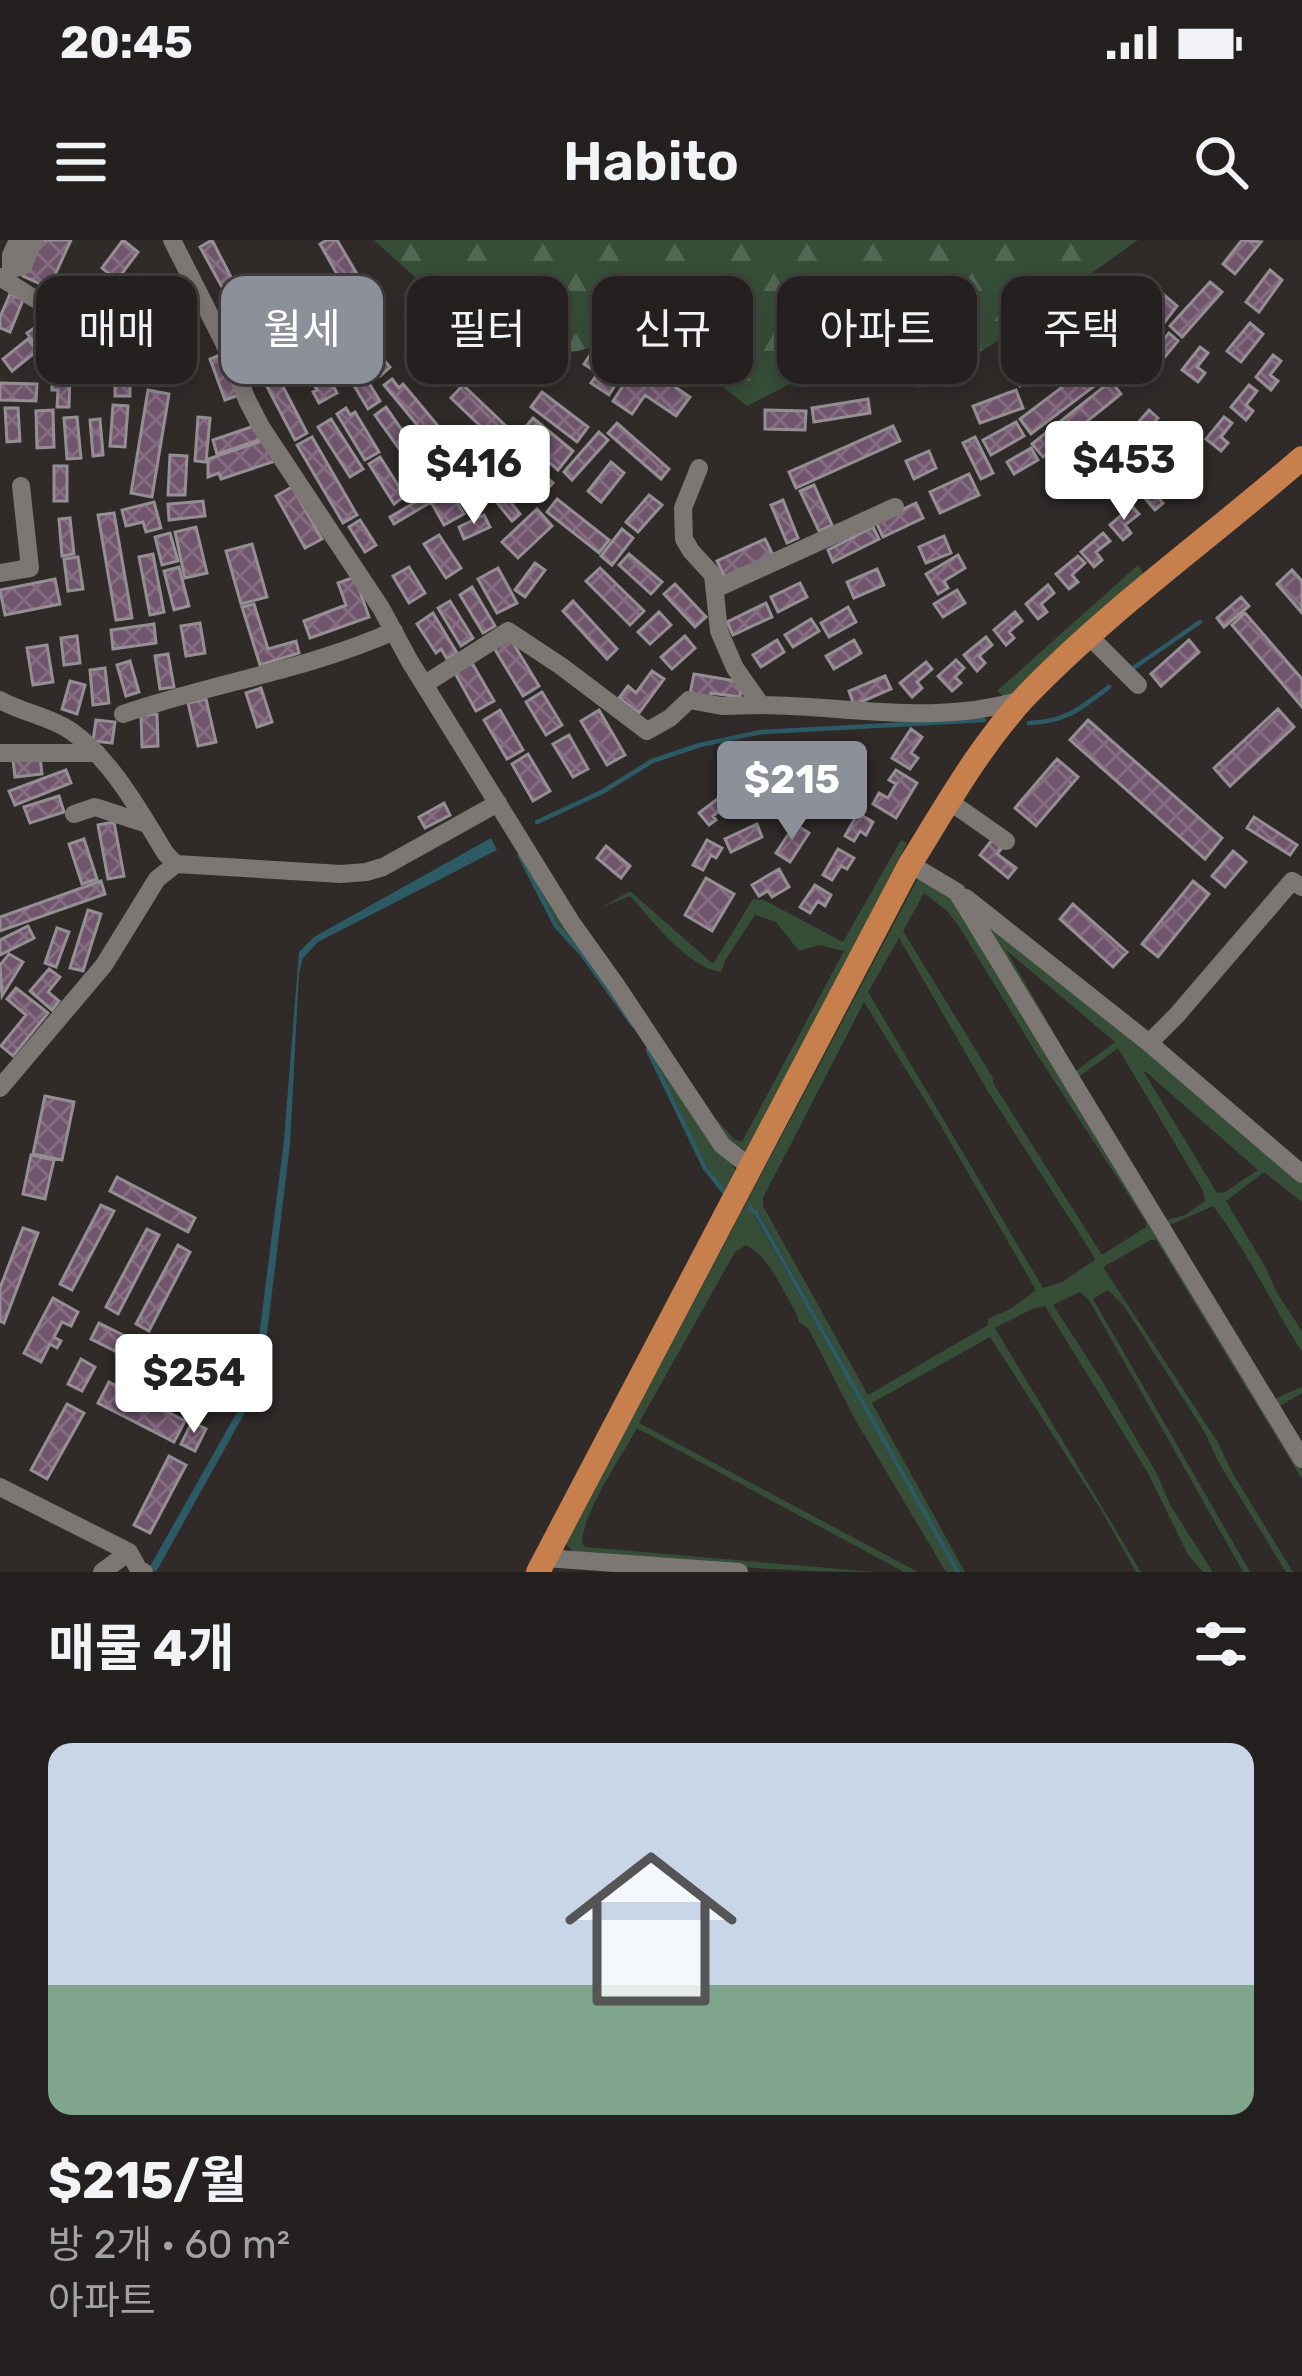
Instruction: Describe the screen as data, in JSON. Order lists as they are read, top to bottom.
{
  "page": {
    "status": "20:45",
    "header": "Habito",
    "chip": [
      "매매",
      "월세",
      "필터",
      "신규",
      "아파트",
      "주택"
    ],
    "price": [
      "$453",
      "$416",
      "$215",
      "$254"
    ],
    "heading": "매물 4개",
    "list": [
      {
        "name": "$215/월",
        "note": "방 2개 · 60 m² · 아파트"
      }
    ]
  }
}
